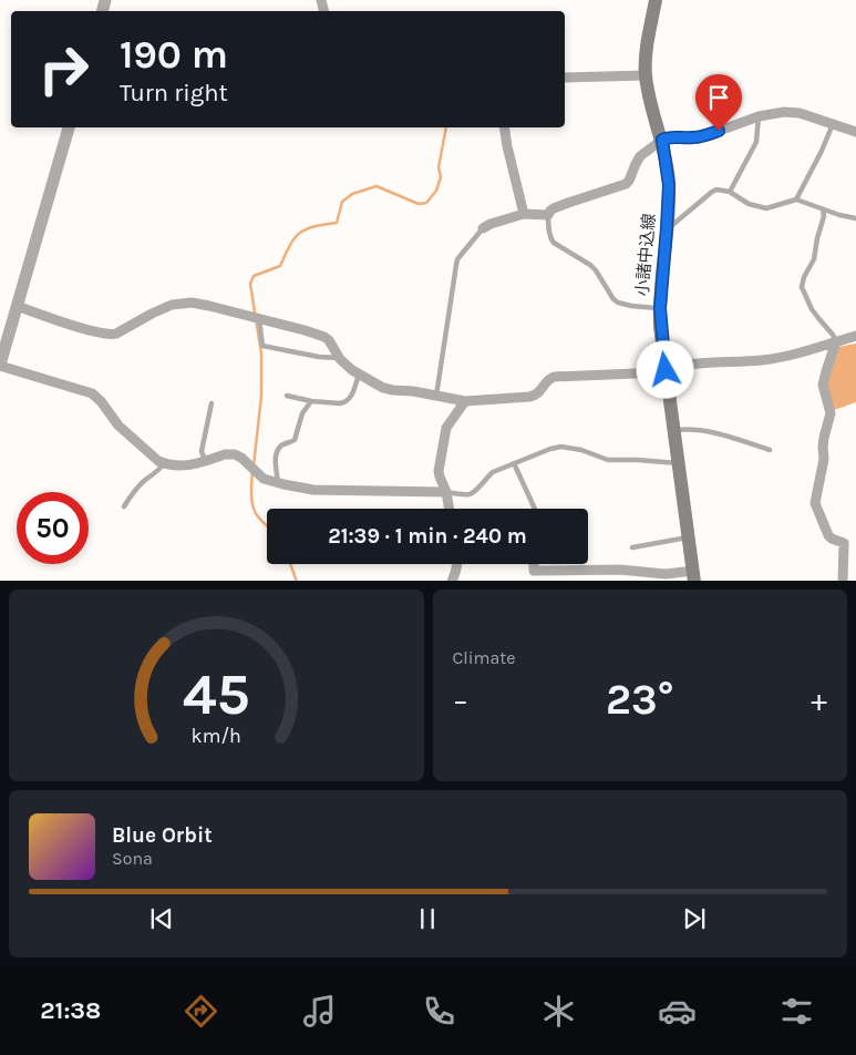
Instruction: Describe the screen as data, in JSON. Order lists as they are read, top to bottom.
{
  "streets": {
    "main road": ["小諸中込線"]
  },
  "page": {
    "turn": ["190 m", "Turn right"],
    "limit": "50",
    "trip": "21:39 · 1 min · 240 m",
    "tile": "Climate",
    "heat": ["−", "23°", "+"],
    "song": ["Blue Orbit", "Sona"],
    "tabs": "21:38",
    "gauge": ["45", "km/h"]
  }
}
